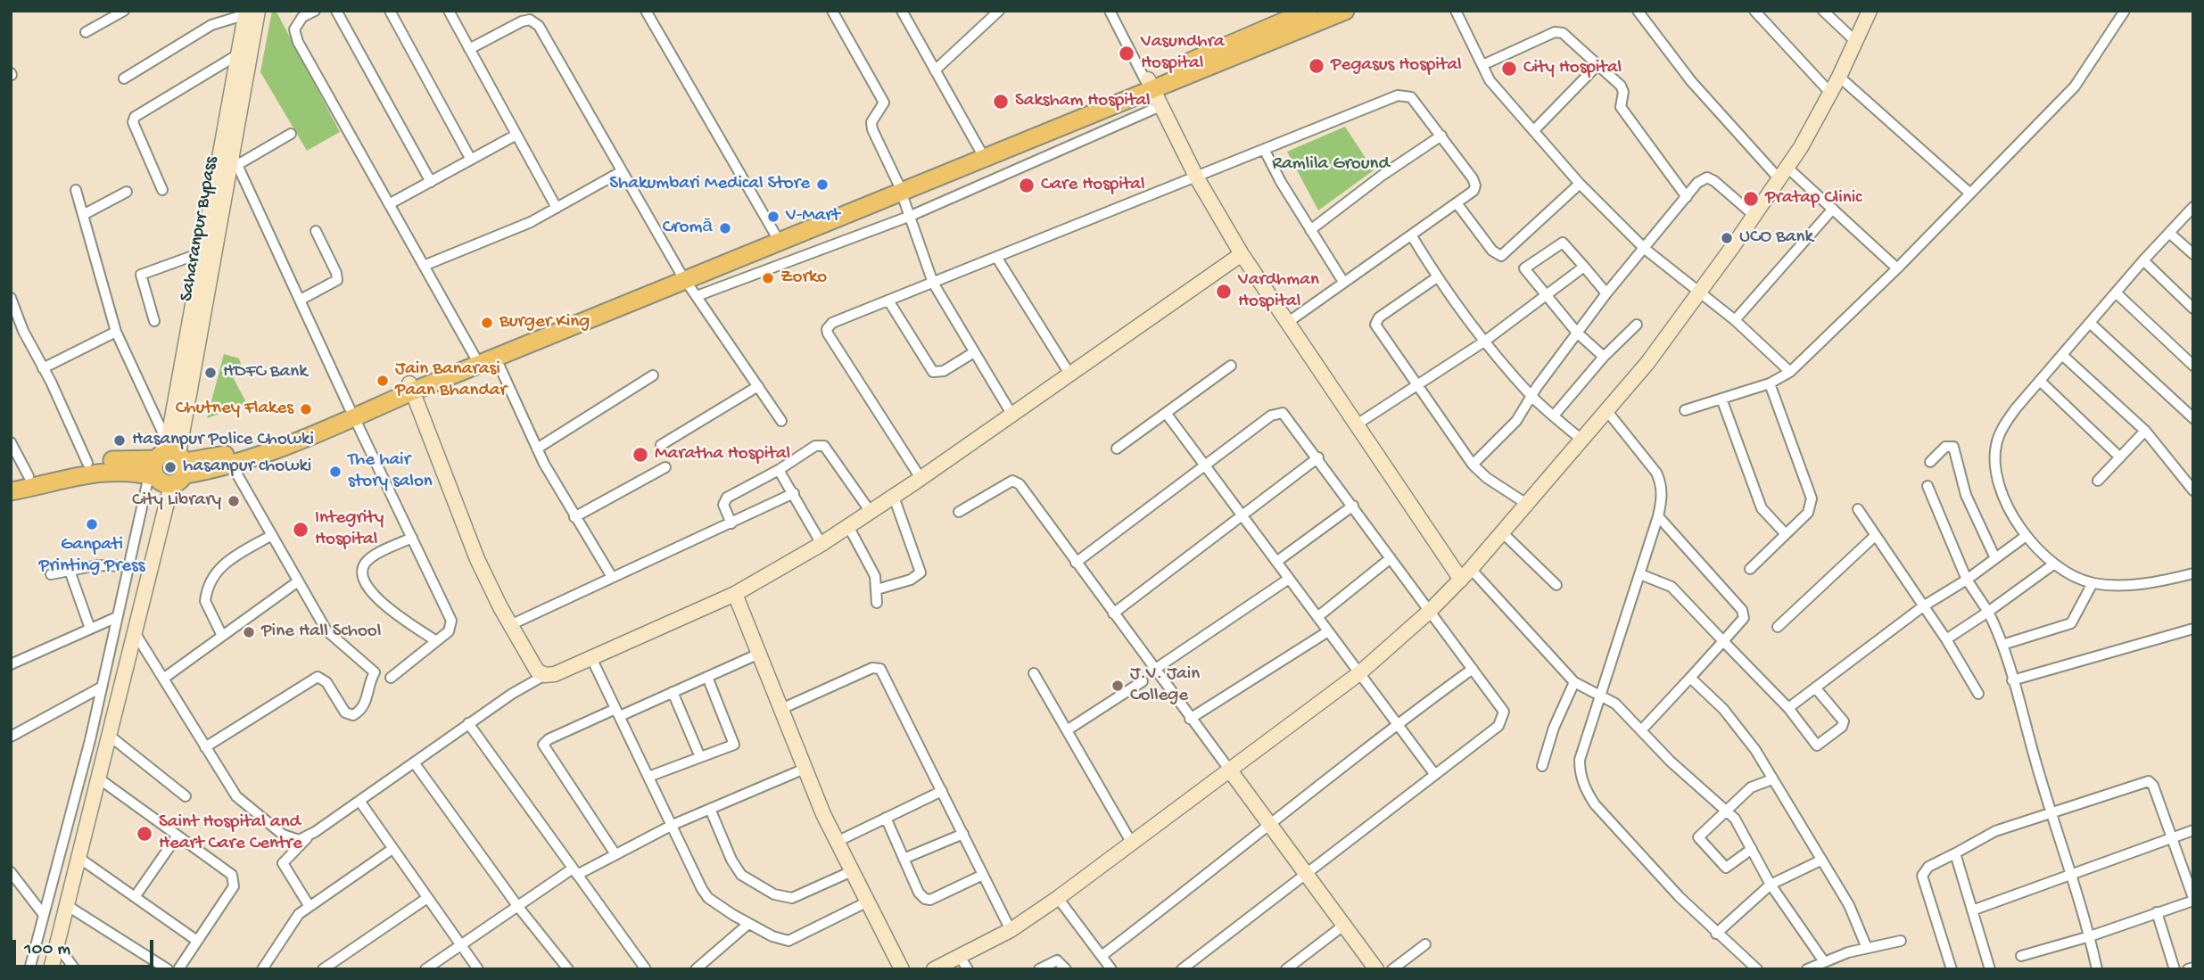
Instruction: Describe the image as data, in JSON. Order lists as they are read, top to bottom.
{
  "streets": {
    "street": ["Saharanpur Bypass"]
  },
  "parks": ["Ramlila Ground"],
  "places": [
    "Vasundhra Hospital",
    "Pegasus Hospital",
    "City Hospital",
    "Saksham Hospital",
    "Shakumbari Medical Store",
    "Care Hospital",
    "Pratap Clinic",
    "V-Mart",
    "Cromā",
    "UCO Bank",
    "Zorko",
    "Vardhman Hospital",
    "Burger King",
    "HDFC Bank",
    "Jain Banarasi Paan Bhandar",
    "Chutney Flakes",
    "Hasanpur Police Chowki",
    "Maratha Hospital",
    "hasanpur chowki",
    "The hair story salon",
    "City Library",
    "Ganpati Printing Press",
    "Integrity Hospital",
    "Pine Hall School",
    "J.V. Jain College",
    "Saint Hospital and Heart Care Centre"
  ],
  "scale_bar": "100 m"
}
